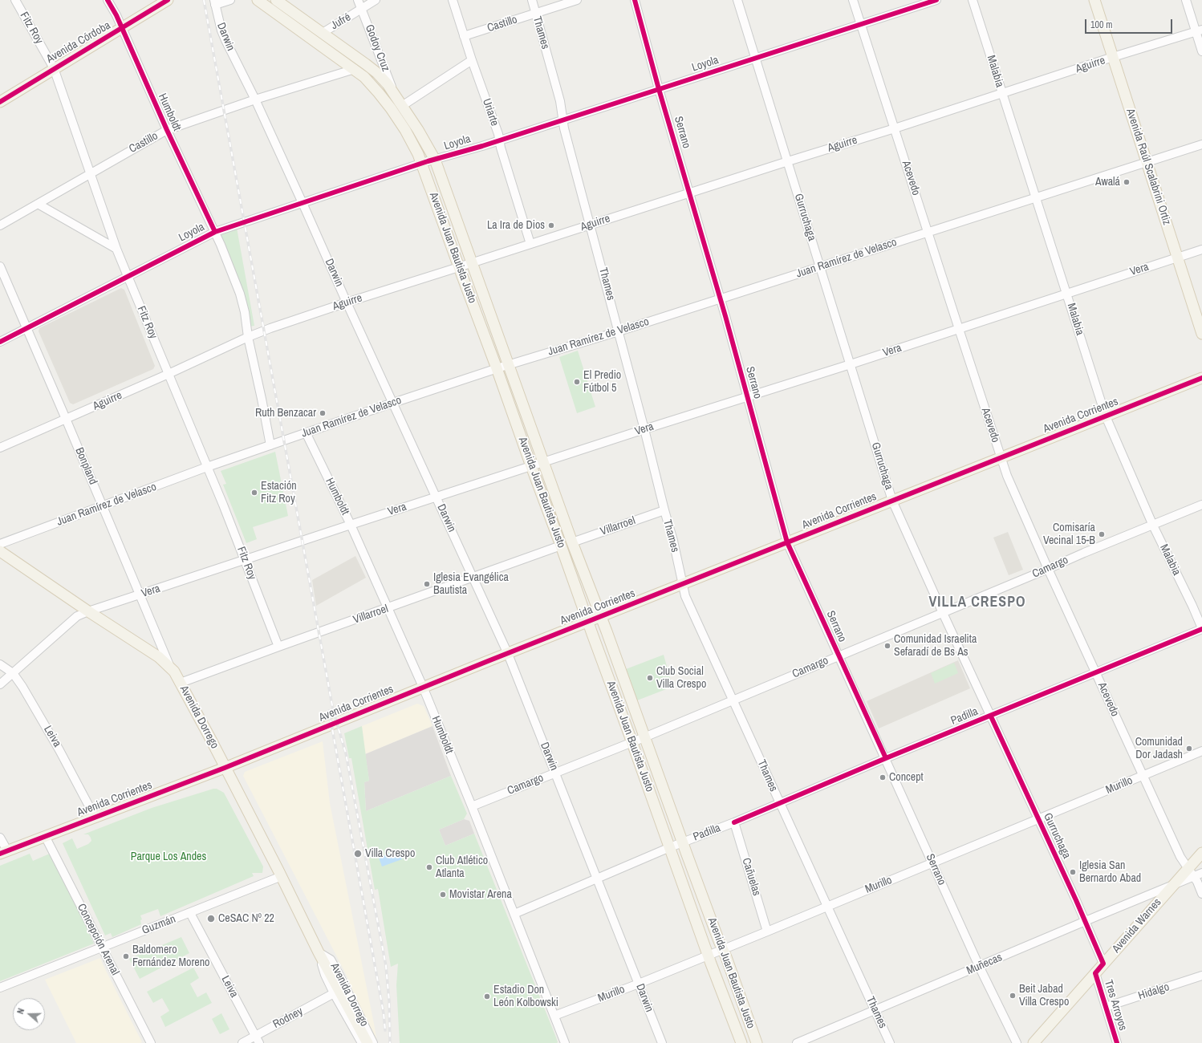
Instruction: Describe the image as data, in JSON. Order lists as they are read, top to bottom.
{
  "streets": {
    "main road": [
      "Avenida Córdoba",
      "Avenida Raúl Scalabrini Ortiz",
      "Avenida Juan Bautista Justo",
      "Avenida Corrientes",
      "Avenida Dorrego",
      "Avenida Warnes"
    ],
    "street": [
      "Jufré",
      "Castillo",
      "Fitz Roy",
      "Thames",
      "Darwin",
      "Godoy Cruz",
      "Loyola",
      "Aguirre",
      "Malabia",
      "Humboldt",
      "Uriarte",
      "Serrano",
      "Acevedo",
      "Gurruchaga",
      "Juan Ramírez de Velasco",
      "Vera",
      "Bonpland",
      "Villarroel",
      "Camargo",
      "Padilla",
      "Leiva",
      "Murillo",
      "Cañuelas",
      "Guzmán",
      "Concepción Arenal",
      "Muñecas",
      "Hidalgo",
      "Tres Arroyos",
      "Rodney"
    ]
  },
  "crossings": [
    ["Jufré", "Godoy Cruz"],
    ["Jufré", "Avenida Juan Bautista Justo"],
    ["Castillo", "Fitz Roy"],
    ["Castillo", "Thames"],
    ["Castillo", "Darwin"],
    ["Castillo", "Humboldt"],
    ["Castillo", "Uriarte"],
    ["Castillo", "Avenida Juan Bautista Justo"],
    ["Fitz Roy", "Avenida Córdoba"],
    ["Fitz Roy", "Loyola"],
    ["Fitz Roy", "Aguirre"],
    ["Fitz Roy", "Juan Ramírez de Velasco"],
    ["Fitz Roy", "Vera"],
    ["Fitz Roy", "Villarroel"],
    ["Thames", "Loyola"],
    ["Thames", "Aguirre"],
    ["Thames", "Juan Ramírez de Velasco"],
    ["Thames", "Vera"],
    ["Thames", "Avenida Corrientes"],
    ["Thames", "Villarroel"],
    ["Thames", "Camargo"],
    ["Thames", "Padilla"],
    ["Thames", "Murillo"],
    ["Thames", "Muñecas"],
    ["Darwin", "Loyola"],
    ["Darwin", "Aguirre"],
    ["Darwin", "Juan Ramírez de Velasco"],
    ["Darwin", "Vera"],
    ["Darwin", "Avenida Corrientes"],
    ["Darwin", "Villarroel"],
    ["Darwin", "Camargo"],
    ["Darwin", "Padilla"],
    ["Darwin", "Murillo"],
    ["Avenida Córdoba", "Humboldt"],
    ["Godoy Cruz", "Avenida Juan Bautista Justo"],
    ["Loyola", "Humboldt"],
    ["Loyola", "Uriarte"],
    ["Loyola", "Serrano"],
    ["Loyola", "Acevedo"],
    ["Loyola", "Gurruchaga"],
    ["Loyola", "Avenida Juan Bautista Justo"],
    ["Loyola", "Bonpland"],
    ["Aguirre", "Malabia"],
    ["Aguirre", "Humboldt"],
    ["Aguirre", "Uriarte"],
    ["Aguirre", "Serrano"],
    ["Aguirre", "Avenida Raúl Scalabrini Ortiz"],
    ["Aguirre", "Acevedo"],
    ["Aguirre", "Gurruchaga"],
    ["Aguirre", "Avenida Juan Bautista Justo"],
    ["Aguirre", "Bonpland"],
    ["Malabia", "Juan Ramírez de Velasco"],
    ["Malabia", "Vera"],
    ["Malabia", "Avenida Corrientes"],
    ["Malabia", "Camargo"],
    ["Malabia", "Padilla"],
    ["Humboldt", "Juan Ramírez de Velasco"],
    ["Humboldt", "Vera"],
    ["Humboldt", "Avenida Corrientes"],
    ["Humboldt", "Villarroel"],
    ["Humboldt", "Camargo"],
    ["Humboldt", "Padilla"],
    ["Humboldt", "Murillo"],
    ["Serrano", "Juan Ramírez de Velasco"],
    ["Serrano", "Vera"],
    ["Serrano", "Avenida Corrientes"],
    ["Serrano", "Camargo"],
    ["Serrano", "Padilla"],
    ["Serrano", "Murillo"],
    ["Serrano", "Muñecas"],
    ["Avenida Raúl Scalabrini Ortiz", "Juan Ramírez de Velasco"],
    ["Avenida Raúl Scalabrini Ortiz", "Vera"],
    ["Acevedo", "Juan Ramírez de Velasco"],
    ["Acevedo", "Vera"],
    ["Acevedo", "Avenida Corrientes"],
    ["Acevedo", "Camargo"],
    ["Acevedo", "Padilla"],
    ["Acevedo", "Murillo"],
    ["Acevedo", "Avenida Warnes"],
    ["Gurruchaga", "Juan Ramírez de Velasco"],
    ["Gurruchaga", "Vera"],
    ["Gurruchaga", "Avenida Corrientes"],
    ["Gurruchaga", "Camargo"],
    ["Gurruchaga", "Padilla"],
    ["Gurruchaga", "Murillo"],
    ["Gurruchaga", "Avenida Warnes"],
    ["Gurruchaga", "Muñecas"],
    ["Avenida Juan Bautista Justo", "Juan Ramírez de Velasco"],
    ["Avenida Juan Bautista Justo", "Vera"],
    ["Avenida Juan Bautista Justo", "Avenida Corrientes"],
    ["Avenida Juan Bautista Justo", "Villarroel"],
    ["Avenida Juan Bautista Justo", "Camargo"],
    ["Avenida Juan Bautista Justo", "Padilla"],
    ["Avenida Juan Bautista Justo", "Murillo"],
    ["Juan Ramírez de Velasco", "Bonpland"],
    ["Vera", "Bonpland"],
    ["Vera", "Avenida Dorrego"],
    ["Vera", "Leiva"],
    ["Avenida Corrientes", "Avenida Dorrego"],
    ["Avenida Corrientes", "Leiva"],
    ["Avenida Corrientes", "Concepción Arenal"],
    ["Bonpland", "Avenida Dorrego"],
    ["Villarroel", "Avenida Dorrego"],
    ["Padilla", "Cañuelas"],
    ["Avenida Dorrego", "Guzmán"],
    ["Avenida Dorrego", "Rodney"],
    ["Leiva", "Guzmán"],
    ["Leiva", "Rodney"],
    ["Murillo", "Cañuelas"],
    ["Guzmán", "Concepción Arenal"],
    ["Avenida Warnes", "Muñecas"],
    ["Avenida Warnes", "Tres Arroyos"],
    ["Hidalgo", "Tres Arroyos"]
  ],
  "districts": ["VILLA CRESPO"],
  "parks": ["Parque Los Andes"],
  "places": [
    "Awalá",
    "La Ira de Dios",
    "El Predio Fútbol 5",
    "Ruth Benzacar",
    "Estación Fitz Roy",
    "Comisaría Vecinal 15-B",
    "Iglesia Evangélica Bautista",
    "Comunidad Israelita Sefaradí de Bs As",
    "Club Social Villa Crespo",
    "Comunidad Dor Jadash",
    "Concept",
    "Villa Crespo",
    "Club Atlético Atlanta",
    "Iglesia San Bernardo Abad",
    "Movistar Arena",
    "CeSAC Nº 22",
    "Baldomero Fernández Moreno",
    "Beit Jabad Villa Crespo",
    "Estadio Don León Kolbowski"
  ],
  "scale_bar": "100 m",
  "north": "left"
}
